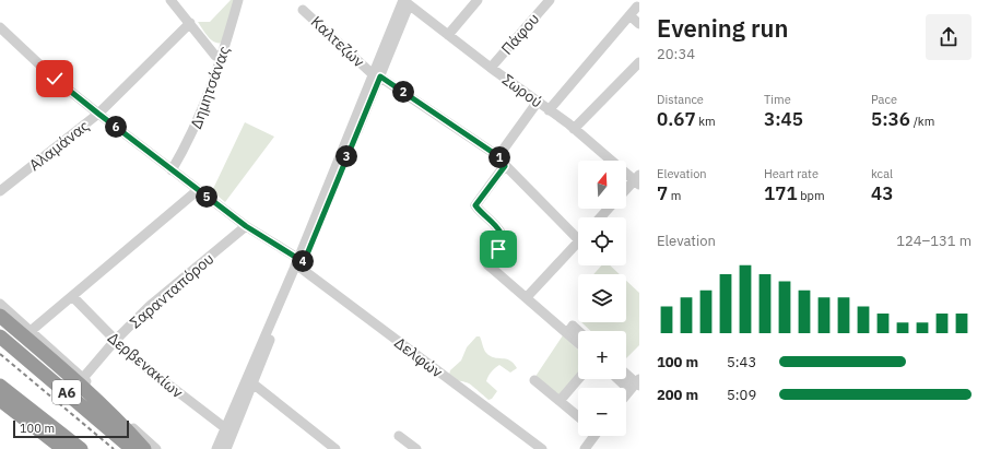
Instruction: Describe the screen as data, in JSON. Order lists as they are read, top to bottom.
{
  "streets": {
    "highway": ["Α6"],
    "street": [
      "Πάφου",
      "Καλτεζών",
      "Δημητσάνας",
      "Σωρού",
      "Αλαμάνας",
      "Σαρανταπόρου",
      "Δελφών",
      "Δερβενακίων"
    ]
  },
  "crossings": [
    ["Πάφου", "Σωρού"],
    ["Δημητσάνας", "Δελφών"],
    ["Αλαμάνας", "Δελφών"],
    ["Σαρανταπόρου", "Δελφών"],
    ["Σαρανταπόρου", "Δερβενακίων"]
  ],
  "scale_bar": "100 m",
  "north": "top",
  "page": {
    "heading": ["Evening run", "20:34"],
    "stats": [
      ["Distance", "0.67 km"],
      ["Time", "3:45"],
      ["Pace", "5:36 /km"],
      ["Elevation", "7 m"],
      ["Heart rate", "171 bpm"],
      ["kcal", "43"]
    ],
    "pins": [
      "2",
      "6",
      "3",
      "1",
      "5",
      "4"
    ],
    "map_buttons": ["+", "−"],
    "chart": ["Elevation", "124–131 m"],
    "list": [
      {
        "name": "100 m",
        "note": "5:43"
      },
      {
        "name": "200 m",
        "note": "5:09"
      }
    ],
    "scale": "100 m"
  }
}
